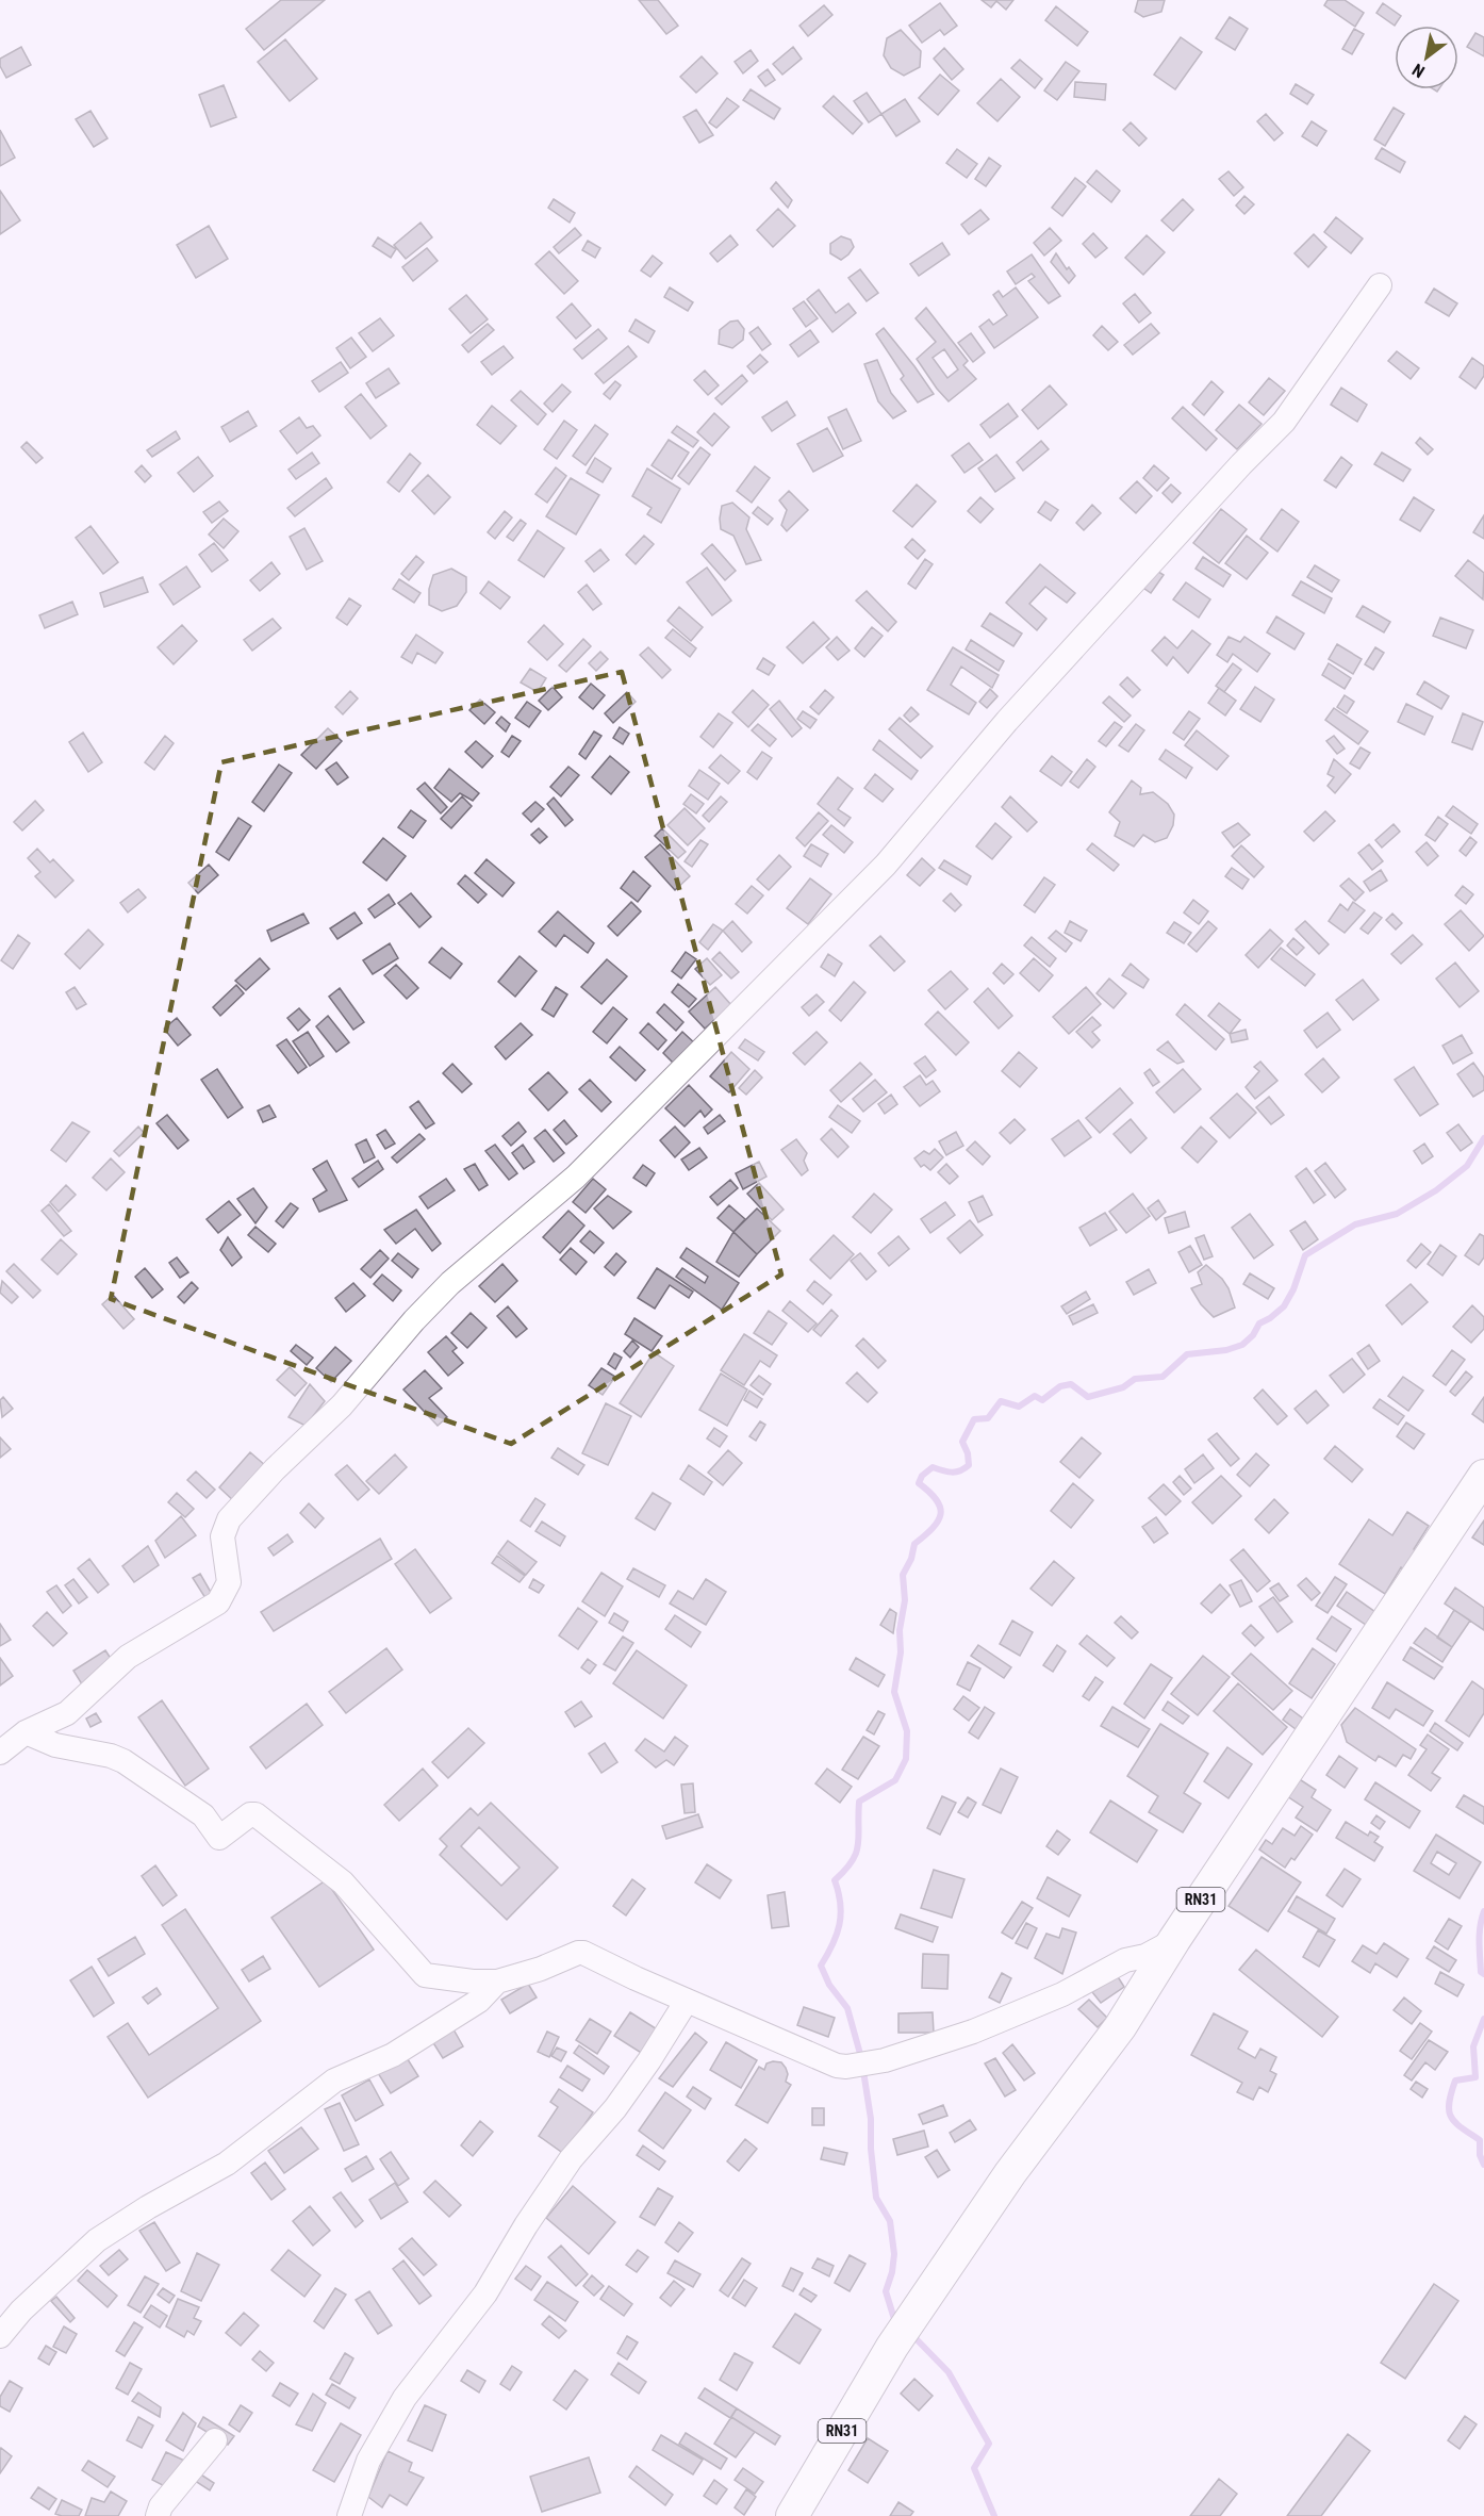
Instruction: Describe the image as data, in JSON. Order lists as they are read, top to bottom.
{
  "streets": {
    "main road": ["RN31"]
  },
  "north": "bottom left"
}
